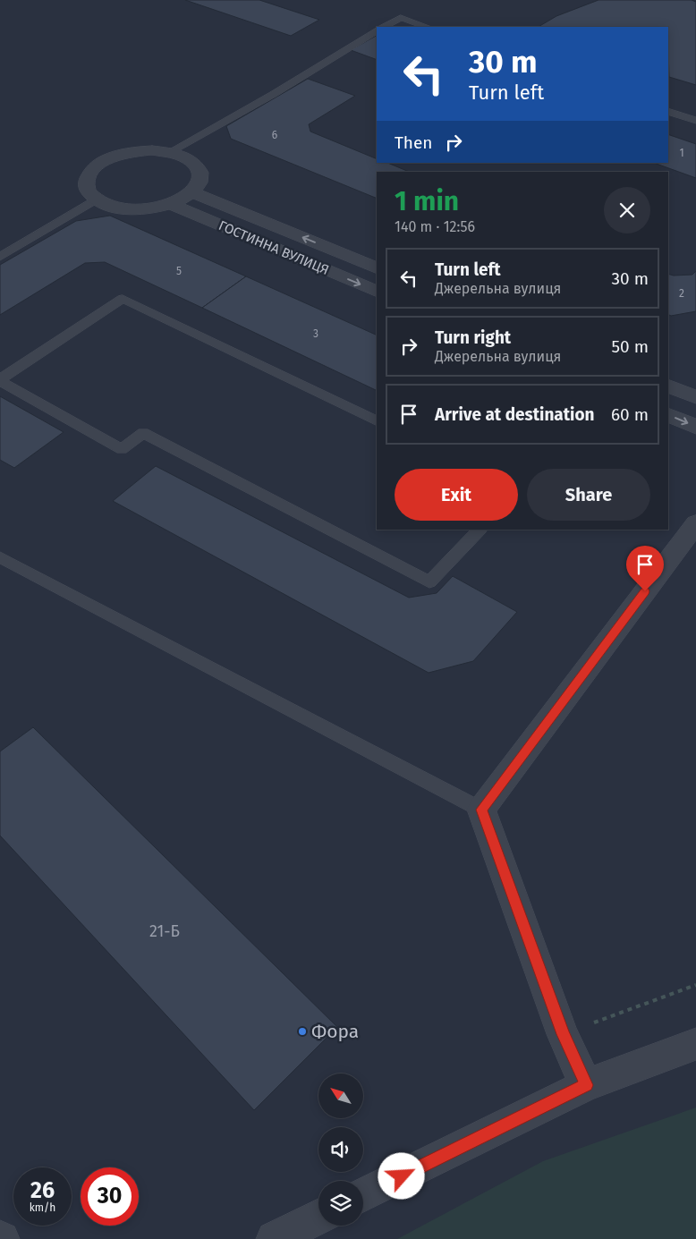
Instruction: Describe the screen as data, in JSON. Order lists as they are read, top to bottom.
{
  "streets": {
    "street": ["ГОСТИННА ВУЛИЦЯ"]
  },
  "places": ["Фора"],
  "house_numbers": [
    "6",
    "1",
    "5",
    "2",
    "3",
    "21-Б"
  ],
  "north": "top left",
  "page": {
    "turn": ["30 m", "Turn left"],
    "then": "Then",
    "heading": ["1 min", "140 m · 12:56"],
    "list": [
      {
        "name": "Turn left",
        "note": "Джерельна вулиця",
        "value": "30 m"
      },
      {
        "name": "Turn right",
        "note": "Джерельна вулиця",
        "value": "50 m"
      },
      {
        "name": "Arrive at destination",
        "value": "60 m"
      }
    ],
    "buttons": ["Exit", "Share"],
    "speed": "26 km/h",
    "limit": "30"
  }
}
